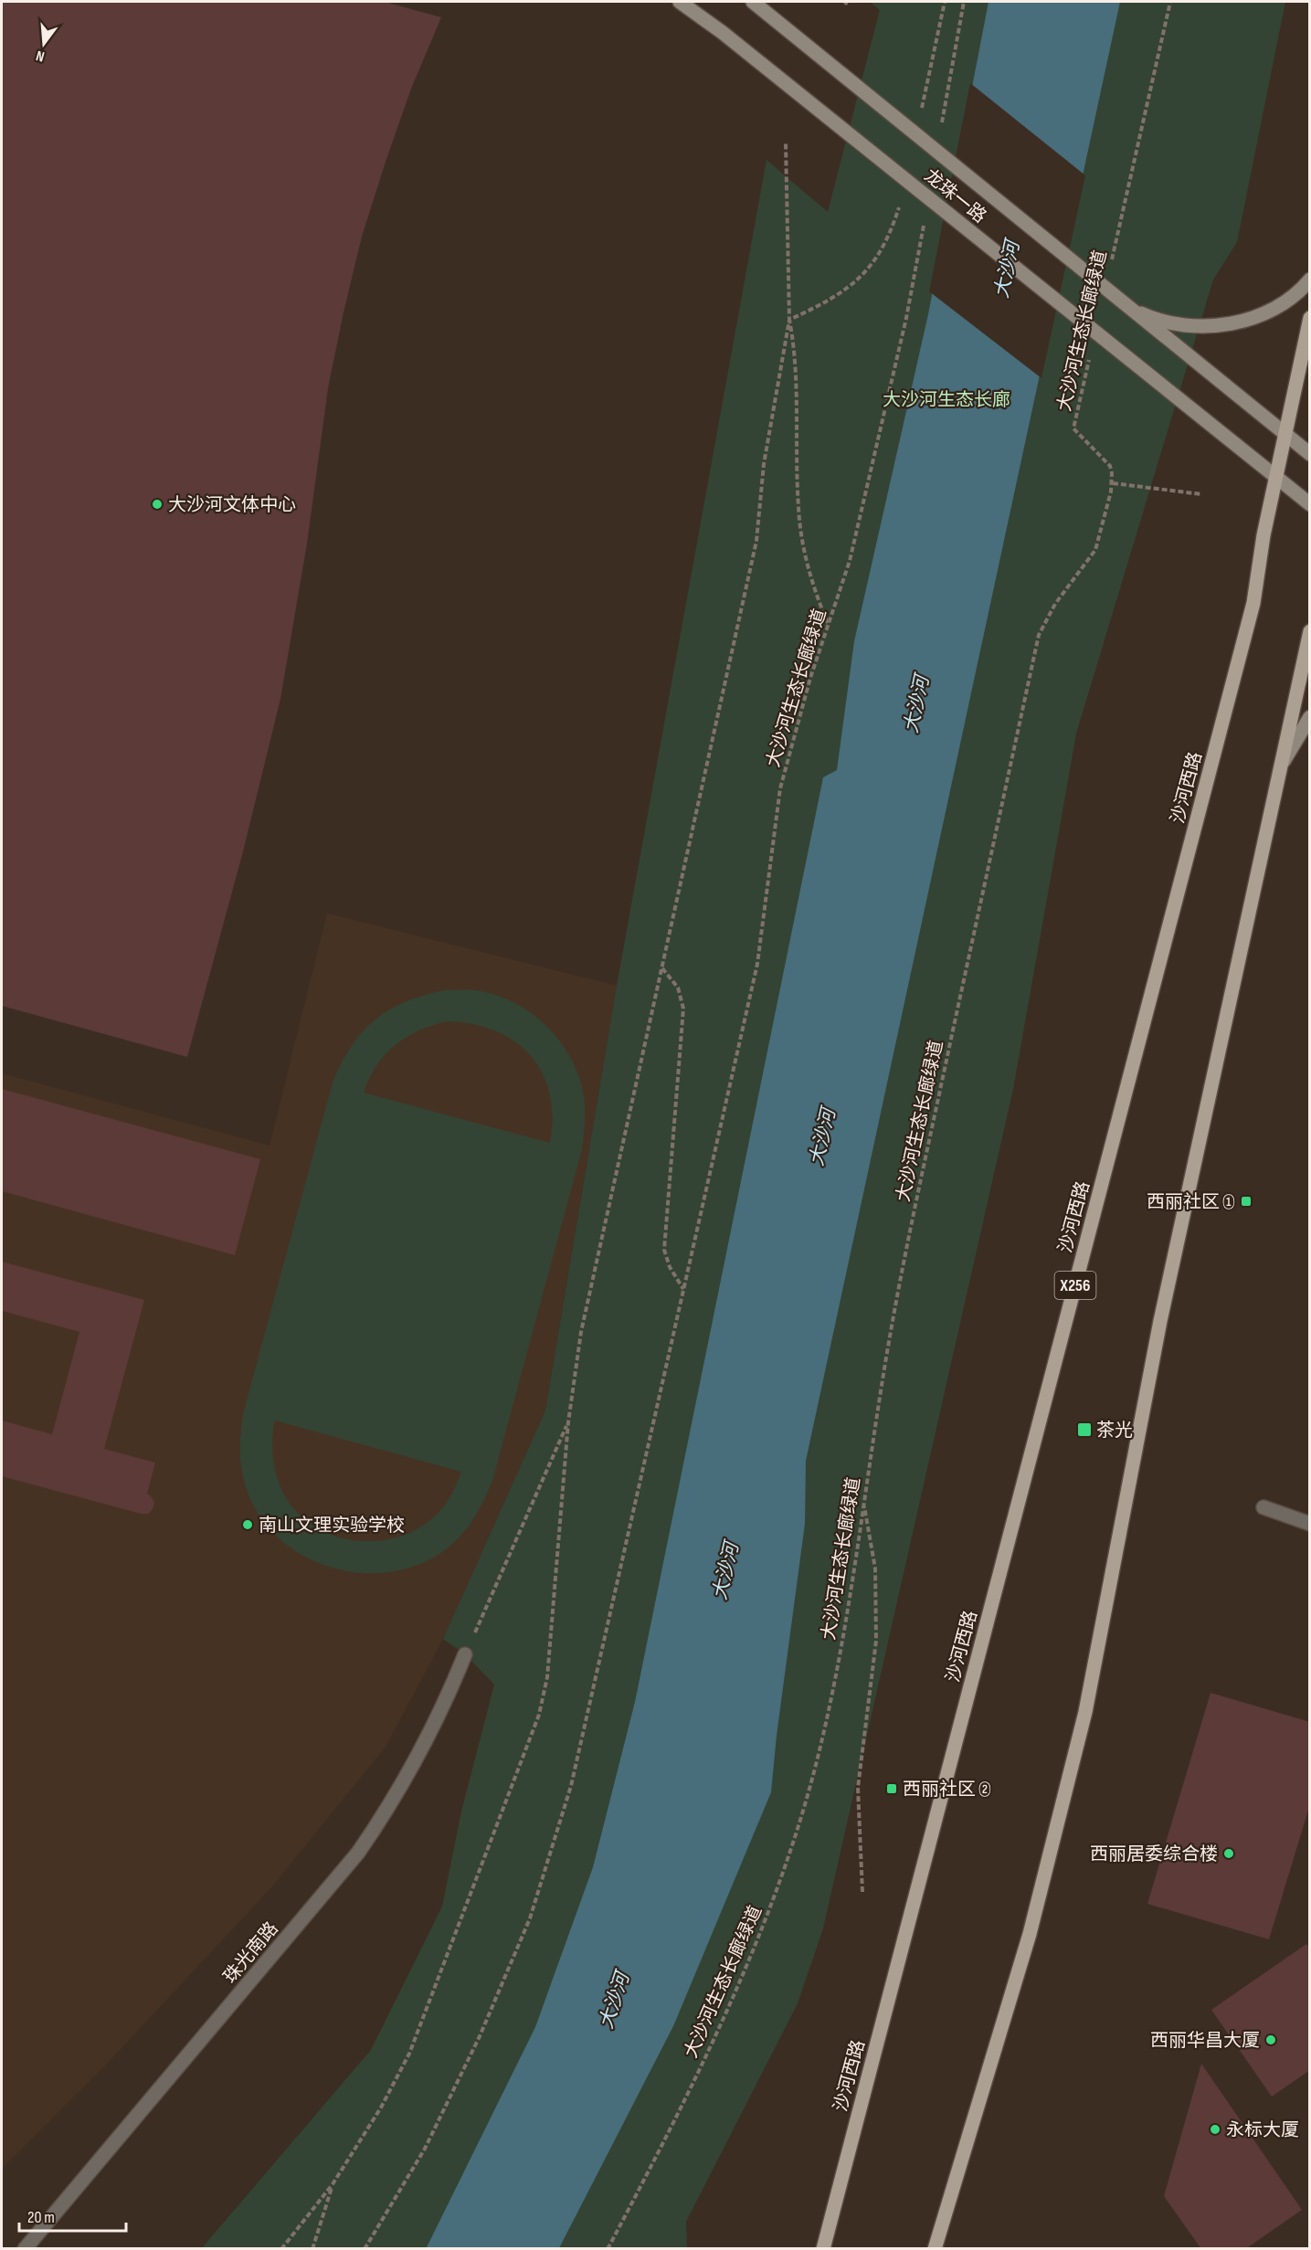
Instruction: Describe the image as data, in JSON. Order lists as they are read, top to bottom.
{
  "streets": {
    "main road": ["沙河西路", "X256"],
    "street": ["龙珠一路", "珠光南路"],
    "path": ["大沙河生态长廊绿道"]
  },
  "crossings": [
    ["龙珠一路", "沙河西路"]
  ],
  "water": ["大沙河"],
  "parks": ["大沙河生态长廊"],
  "places": {
    "other": [
      "大沙河文体中心",
      "南山文理实验学校",
      "西丽居委综合楼",
      "西丽华昌大厦",
      "永标大厦"
    ],
    "transit": ["西丽社区 ①", "茶光", "西丽社区 ②"]
  },
  "scale_bar": "20 m",
  "north": "bottom"
}
